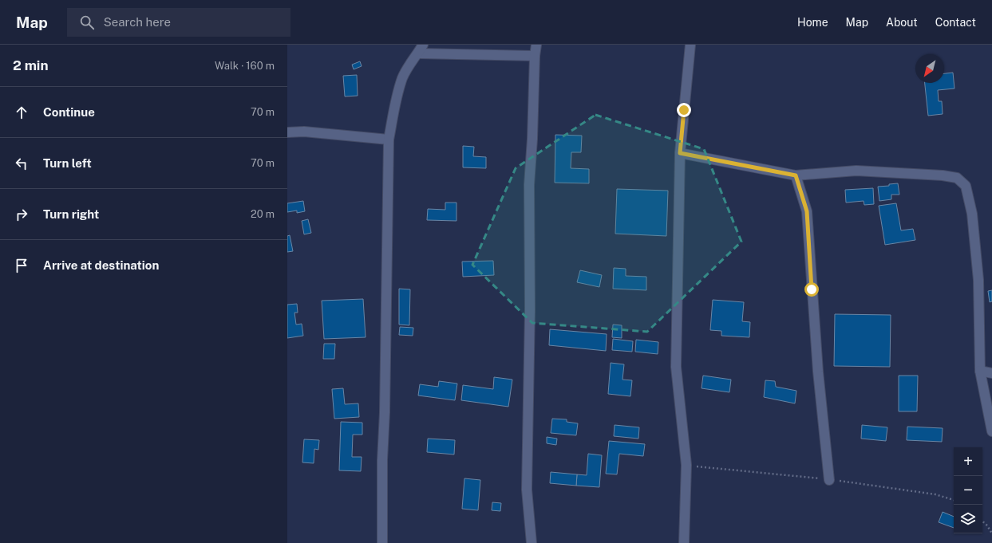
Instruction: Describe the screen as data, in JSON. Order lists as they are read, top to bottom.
{
  "north": "bottom left",
  "page": {
    "header": "Map",
    "search": "Search here",
    "nav": [
      "Home",
      "Map",
      "About",
      "Contact"
    ],
    "heading": ["2 min", "Walk · 160 m"],
    "list": [
      ["Continue", "70 m"],
      ["Turn left", "70 m"],
      ["Turn right", "20 m"],
      "Arrive at destination"
    ],
    "map_buttons": ["+", "−"]
  }
}
